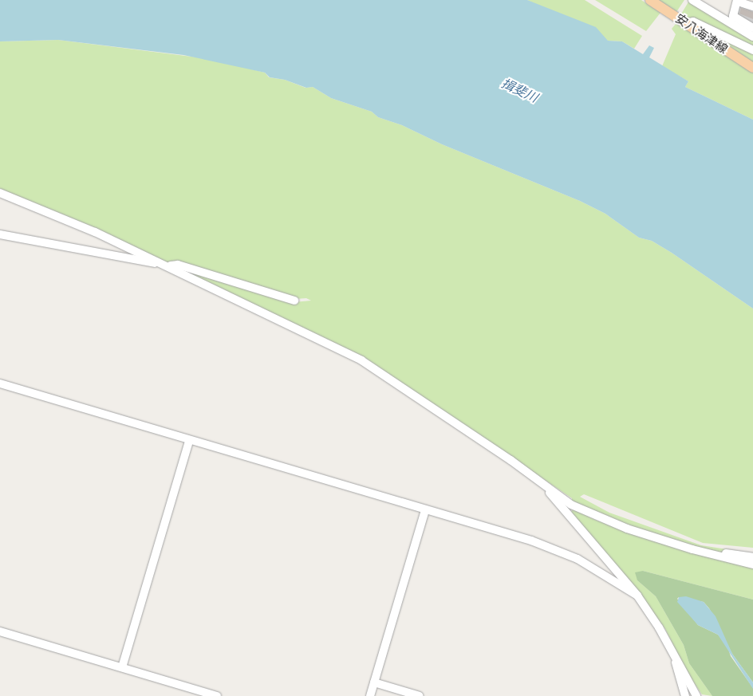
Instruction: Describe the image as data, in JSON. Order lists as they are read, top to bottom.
{
  "streets": {
    "main road": ["安八海津線"]
  },
  "water": ["揖斐川"]
}
